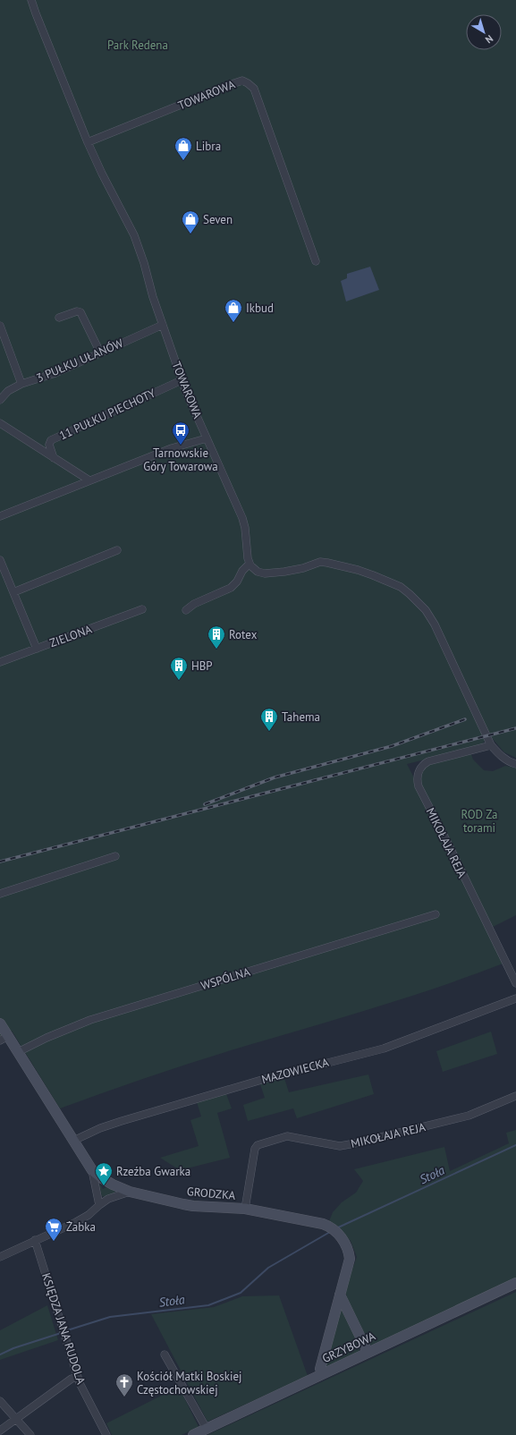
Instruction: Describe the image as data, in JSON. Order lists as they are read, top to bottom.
{
  "streets": {
    "street": [
      "TOWAROWA",
      "3 PUŁKU UŁANÓW",
      "11 PUŁKU PIECHOTY",
      "ZIELONA",
      "MIKOŁAJA REJA",
      "WSPÓLNA",
      "MAZOWIECKA",
      "GRODZKA",
      "KSIĘDZA JANA RUDOLA",
      "GRZYBOWA"
    ]
  },
  "crossings": [
    ["TOWAROWA", "3 PUŁKU UŁANÓW"],
    ["TOWAROWA", "11 PUŁKU PIECHOTY"],
    ["MIKOŁAJA REJA", "GRODZKA"],
    ["WSPÓLNA", "GRODZKA"],
    ["MAZOWIECKA", "GRODZKA"],
    ["GRODZKA", "GRZYBOWA"]
  ],
  "water": ["Stoła"],
  "parks": ["Park Redena", "ROD Za torami"],
  "places": {
    "shop": ["Libra", "Seven", "Ikbud"],
    "bus stop": ["Tarnowskie Góry Towarowa"],
    "building": ["Rotex", "HBP", "Tahema"],
    "place": ["Rzeźba Gwarka"],
    "supermarket": ["Żabka"],
    "church": ["Kościół Matki Boskiej Częstochowskiej"]
  },
  "north": "bottom right"
}
